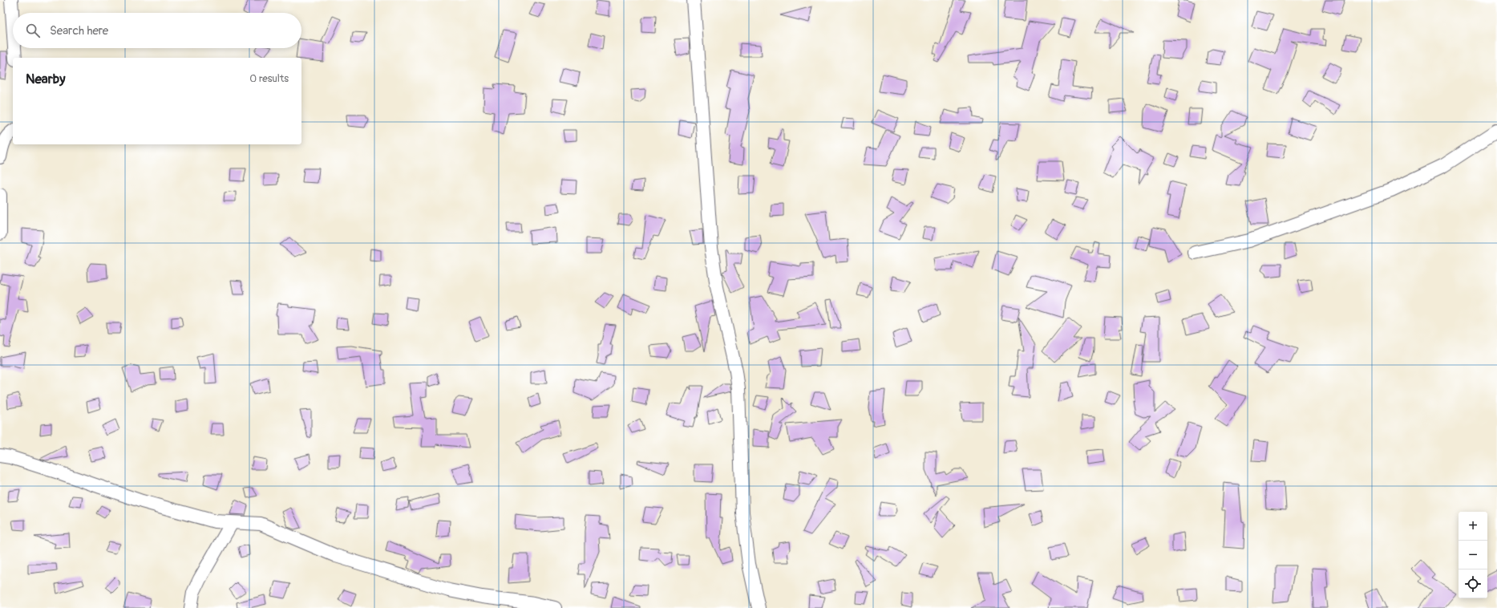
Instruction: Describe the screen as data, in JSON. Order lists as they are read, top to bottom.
{
  "page": {
    "search": "Search here",
    "heading": ["Nearby", "0 results"],
    "map_buttons": ["+", "−"]
  }
}
